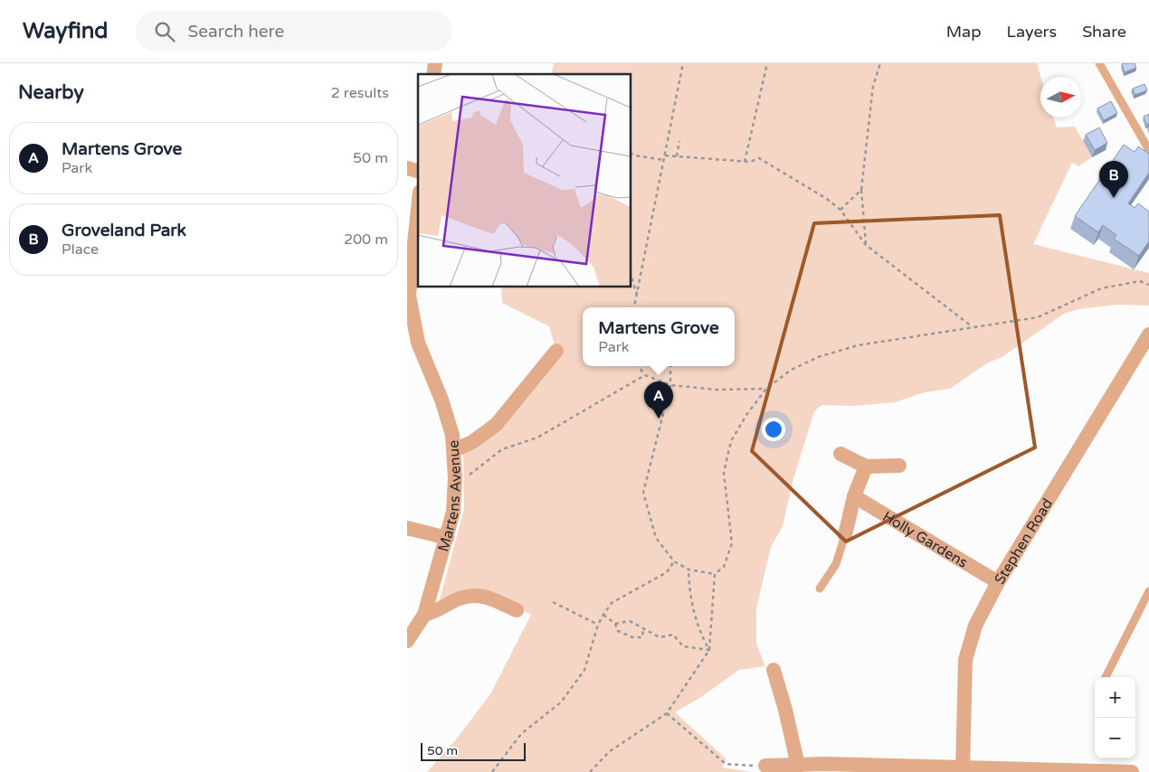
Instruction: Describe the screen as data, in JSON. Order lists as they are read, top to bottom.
{
  "streets": {
    "street": ["Martens Avenue", "Holly Gardens", "Stephen Road"]
  },
  "crossings": [
    ["Holly Gardens", "Stephen Road"]
  ],
  "scale_bar": "50 m",
  "north": "right",
  "page": {
    "header": "Wayfind",
    "search": "Search here",
    "nav": ["Map", "Layers", "Share"],
    "heading": ["Nearby", "2 results"],
    "list": [
      {
        "mark": "A",
        "name": "Martens Grove",
        "note": "Park",
        "value": "50 m"
      },
      {
        "mark": "B",
        "name": "Groveland Park",
        "note": "Place",
        "value": "200 m"
      }
    ],
    "pins": ["B", "A"],
    "popup": ["Martens Grove", "Park"],
    "map_buttons": ["+", "−"],
    "scale": "50 m"
  }
}
